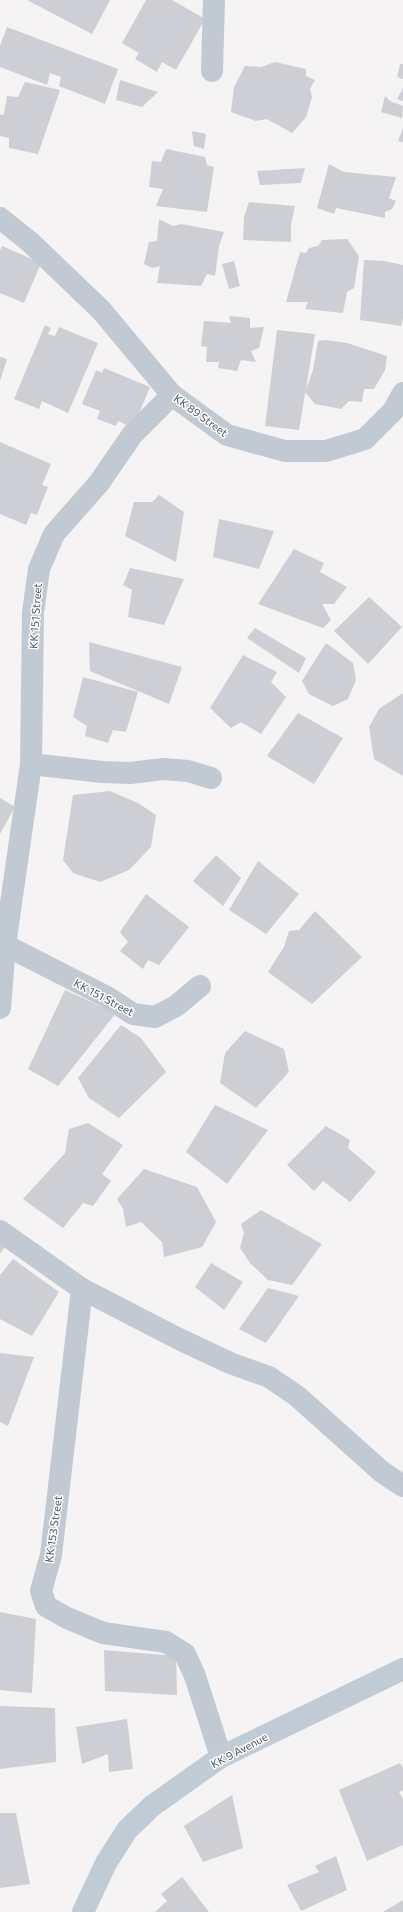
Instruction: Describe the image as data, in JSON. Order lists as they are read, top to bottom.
{
  "streets": {
    "main road": ["KK 9 Avenue"],
    "street": ["KK 89 Street", "KK 151 Street", "KK 153 Street"]
  },
  "crossings": [
    ["KK 89 Street", "KK 151 Street"],
    ["KK 153 Street", "KK 9 Avenue"]
  ]
}
